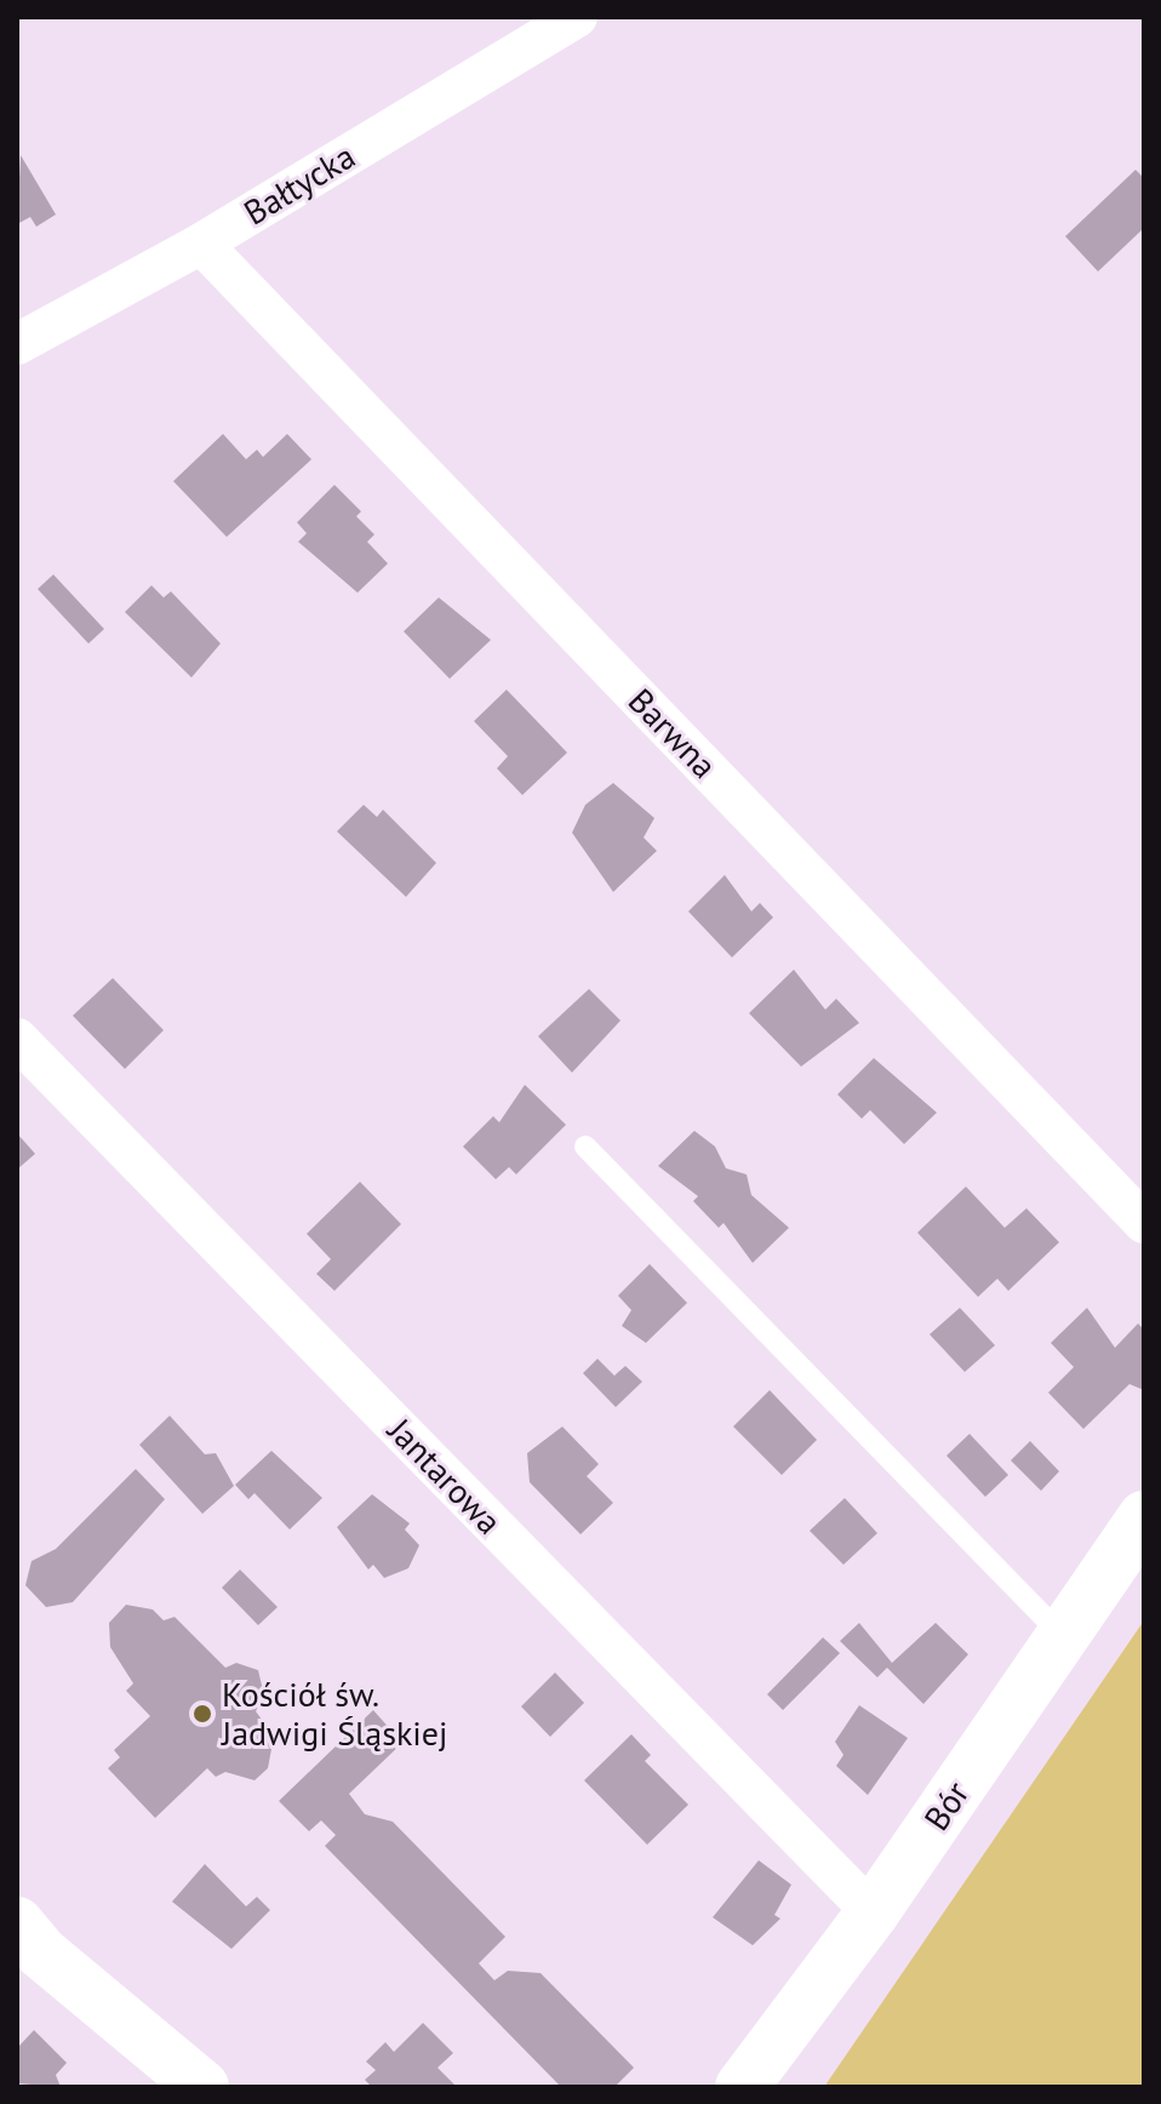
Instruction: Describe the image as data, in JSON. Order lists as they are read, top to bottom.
{
  "streets": {
    "street": [
      "Bałtycka",
      "Barwna",
      "Jantarowa",
      "Bór"
    ]
  },
  "crossings": [
    ["Bałtycka", "Barwna"],
    ["Jantarowa", "Bór"]
  ],
  "places": ["Kościół św. Jadwigi Śląskiej"]
}
